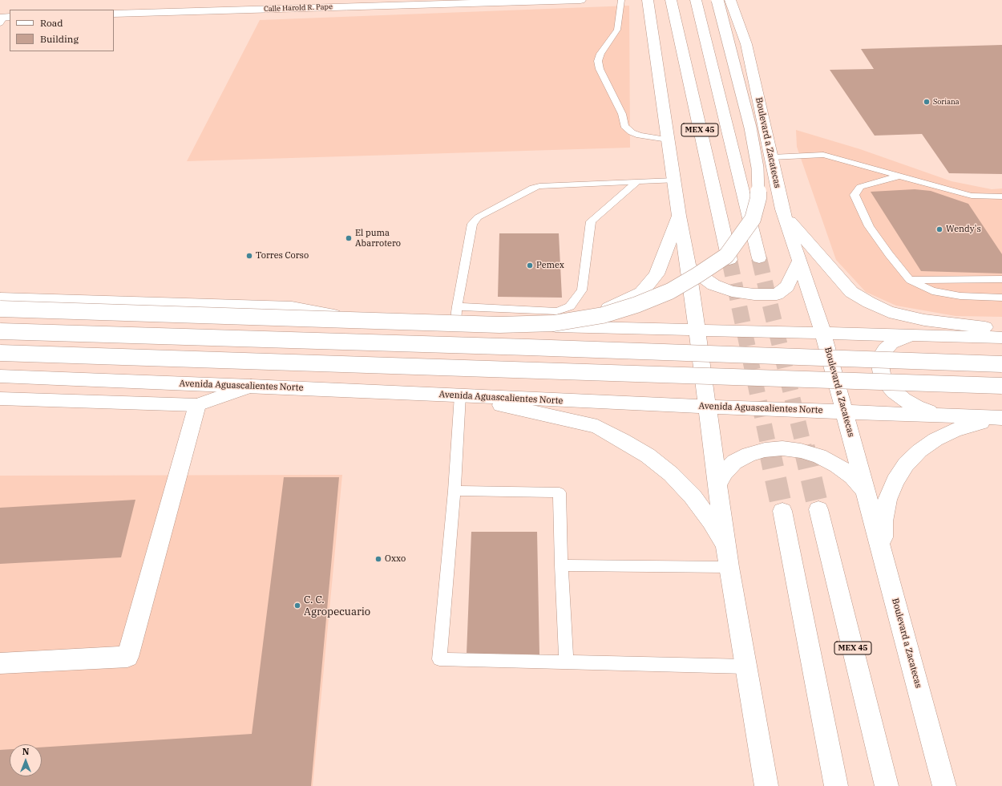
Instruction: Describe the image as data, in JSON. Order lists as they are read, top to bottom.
{
  "streets": {
    "main road": [
      "Calle Harold R. Pape",
      "MEX 45",
      "Boulevard a Zacatecas",
      "Avenida Aguascalientes Norte"
    ]
  },
  "crossings": [
    ["Boulevard a Zacatecas", "Avenida Aguascalientes Norte"]
  ],
  "places": [
    "Soriana",
    "Wendy's",
    "El puma Abarrotero",
    "Torres Corso",
    "Pemex",
    "Oxxo",
    "C. C. Agropecuario"
  ],
  "legend": ["Road", "Building"],
  "north": "top"
}
